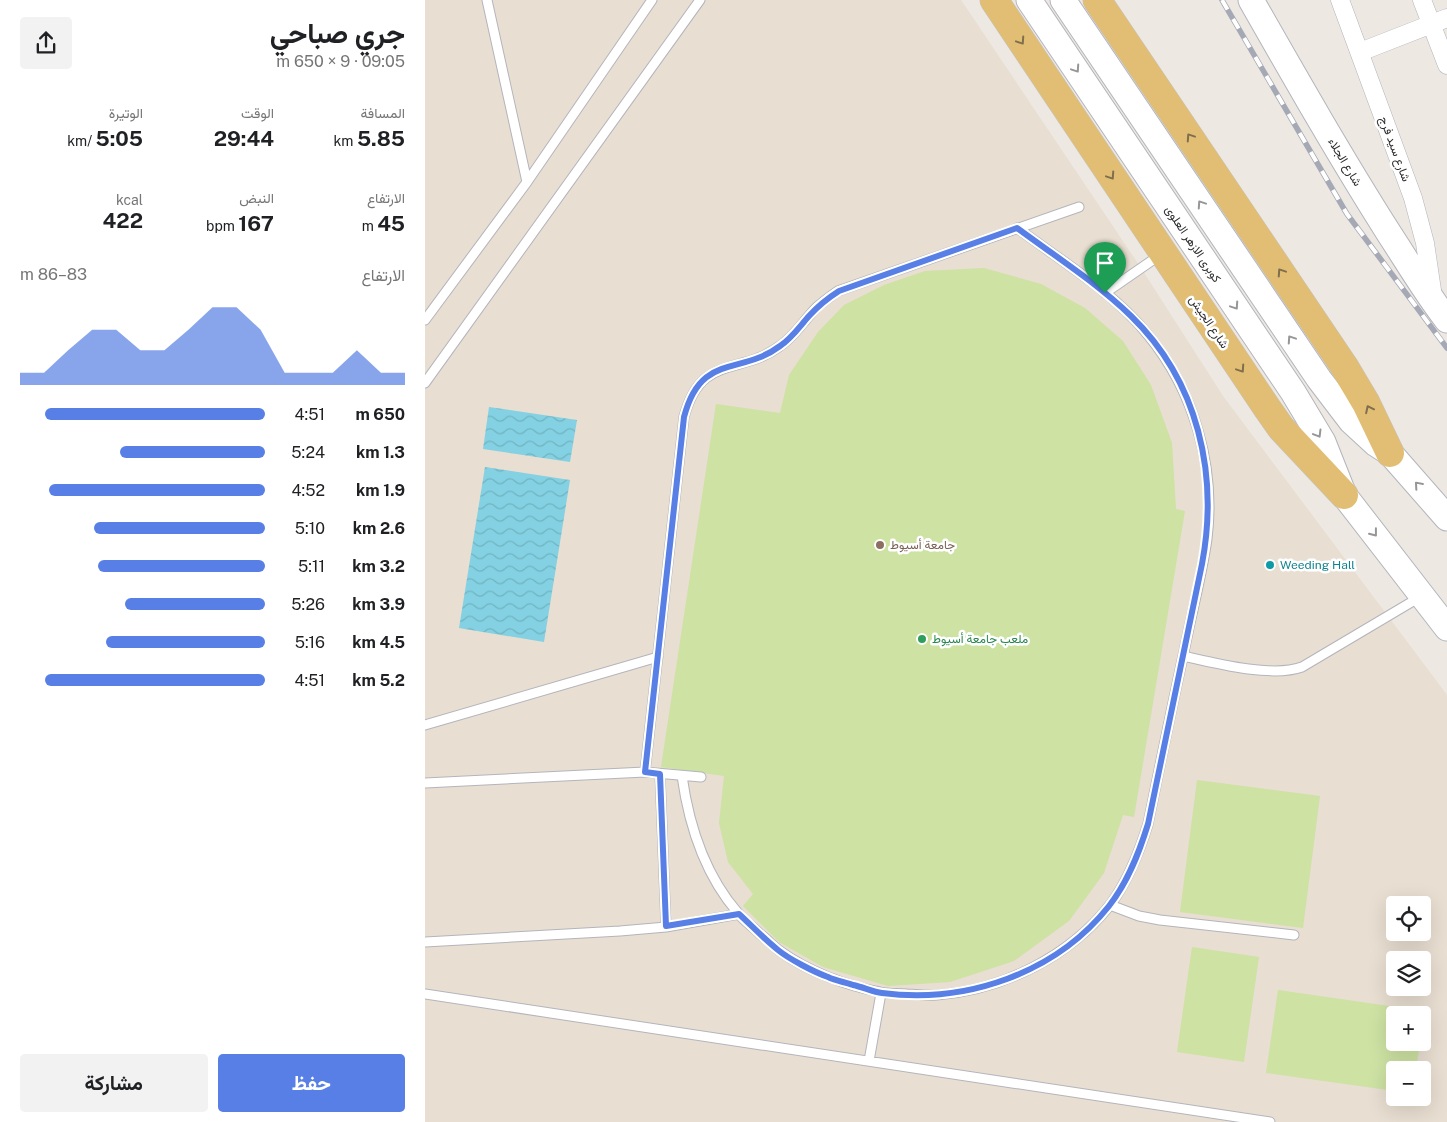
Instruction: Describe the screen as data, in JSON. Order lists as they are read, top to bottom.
{
  "streets": {
    "main road": ["شارع الجلاء", "كوبرى الازهر العلوى", "شارع الجيش"],
    "street": ["شارع سيد فرج"]
  },
  "crossings": [
    ["شارع سيد فرج", "شارع الجلاء"],
    ["كوبرى الازهر العلوى", "شارع الجيش"]
  ],
  "places": ["جامعة أسيوط", "Weeding Hall", "ملعب جامعة أسيوط"],
  "page": {
    "heading": ["جري صباحي", "09:05 · 9 × 650 m"],
    "stats": [
      ["المسافة", "5.85 km"],
      ["الوقت", "29:44"],
      ["الوتيرة", "5:05 /km"],
      ["الارتفاع", "45 m"],
      ["النبض", "167 bpm"],
      ["kcal", "422"]
    ],
    "chart": ["الارتفاع", "83–86 m"],
    "list": [
      {
        "name": "650 m",
        "note": "4:51"
      },
      {
        "name": "1.3 km",
        "note": "5:24"
      },
      {
        "name": "1.9 km",
        "note": "4:52"
      },
      {
        "name": "2.6 km",
        "note": "5:10"
      },
      {
        "name": "3.2 km",
        "note": "5:11"
      },
      {
        "name": "3.9 km",
        "note": "5:26"
      },
      {
        "name": "4.5 km",
        "note": "5:16"
      },
      {
        "name": "5.2 km",
        "note": "4:51"
      }
    ],
    "map_buttons": ["+", "−"],
    "buttons": ["حفظ", "مشاركة"]
  }
}
